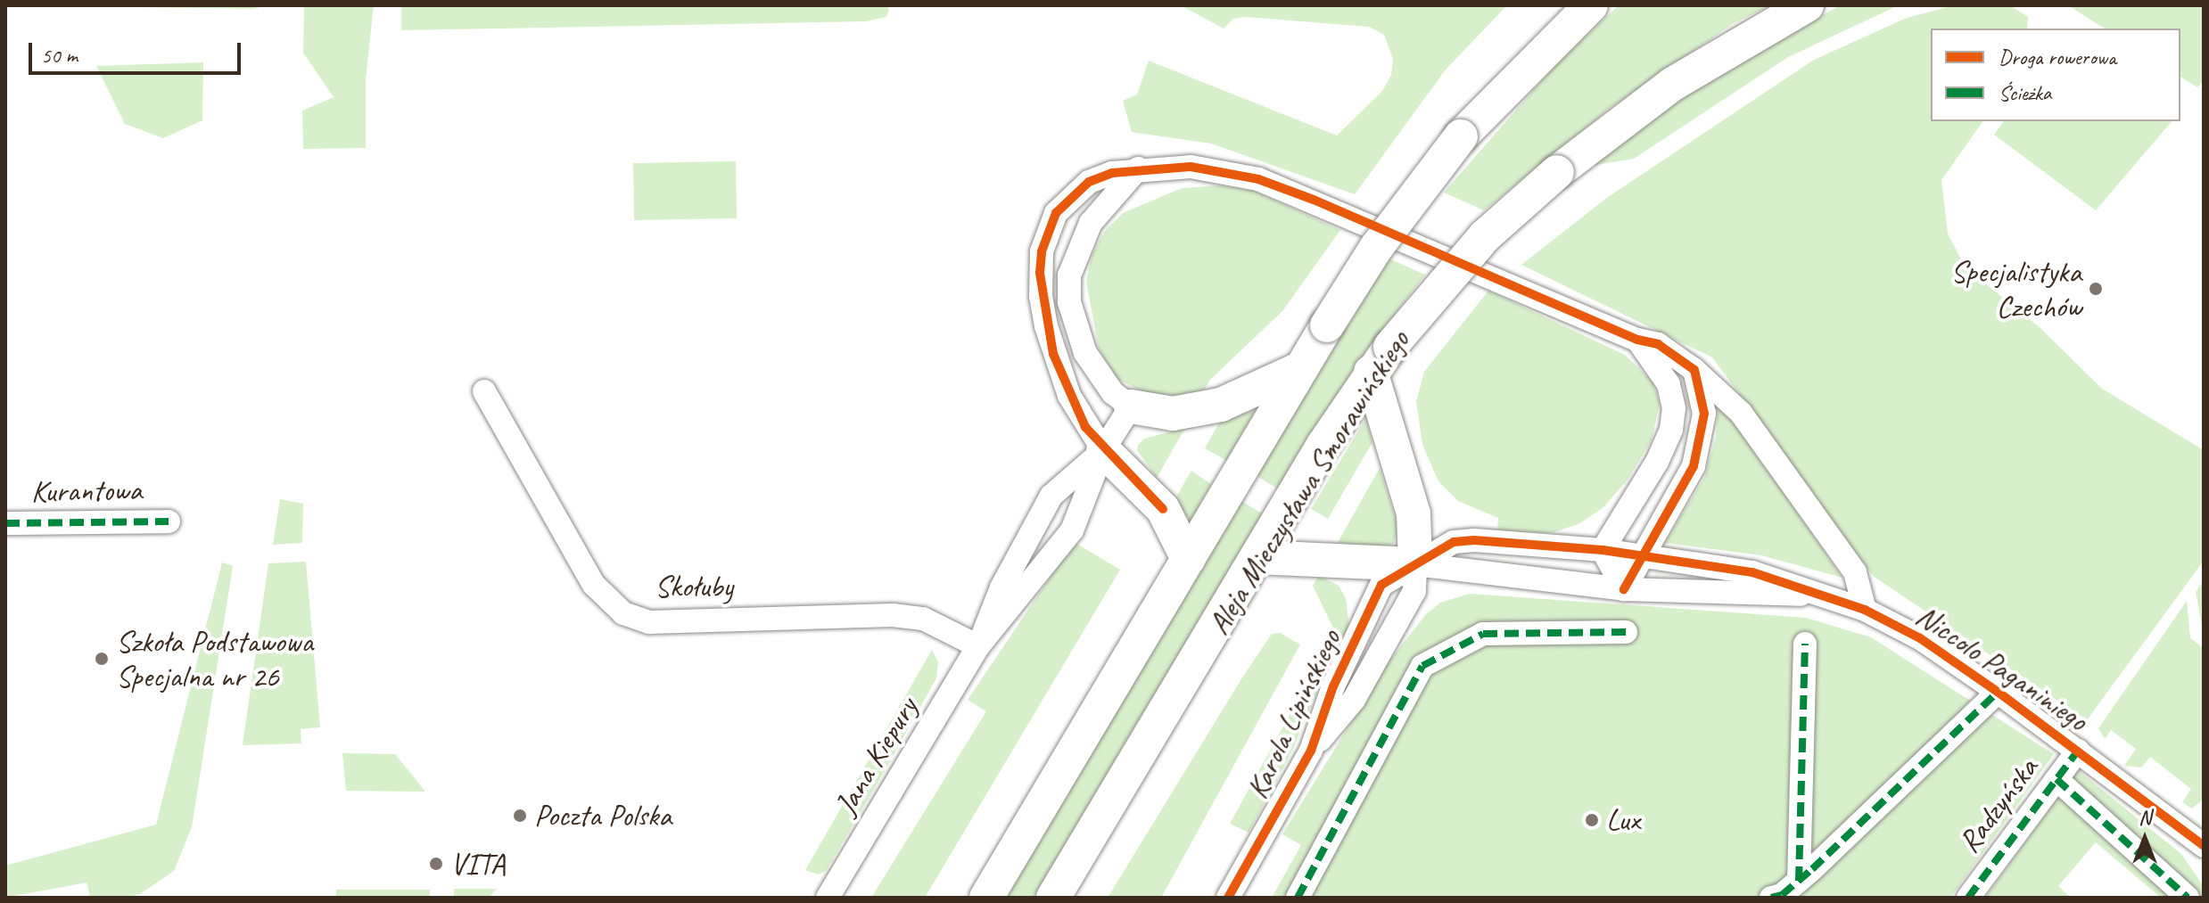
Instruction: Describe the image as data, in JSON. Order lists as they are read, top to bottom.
{
  "streets": {
    "main road": ["Aleja Mieczysława Smorawińskiego"],
    "street": [
      "Kurantowa",
      "Skołuby",
      "Niccolo Paganiniego",
      "Karola Lipińskiego",
      "Jana Kiepury",
      "Radzyńska"
    ]
  },
  "crossings": [
    ["Skołuby", "Jana Kiepury"],
    ["Niccolo Paganiniego", "Karola Lipińskiego"],
    ["Niccolo Paganiniego", "Radzyńska"]
  ],
  "places": [
    "Specjalistyka Czechów",
    "Szkoła Podstawowa Specjalna nr 26",
    "Poczta Polska",
    "Lux",
    "VITA"
  ],
  "legend": ["Droga rowerowa", "Ścieżka"],
  "scale_bar": "50 m",
  "north": "top"
}
